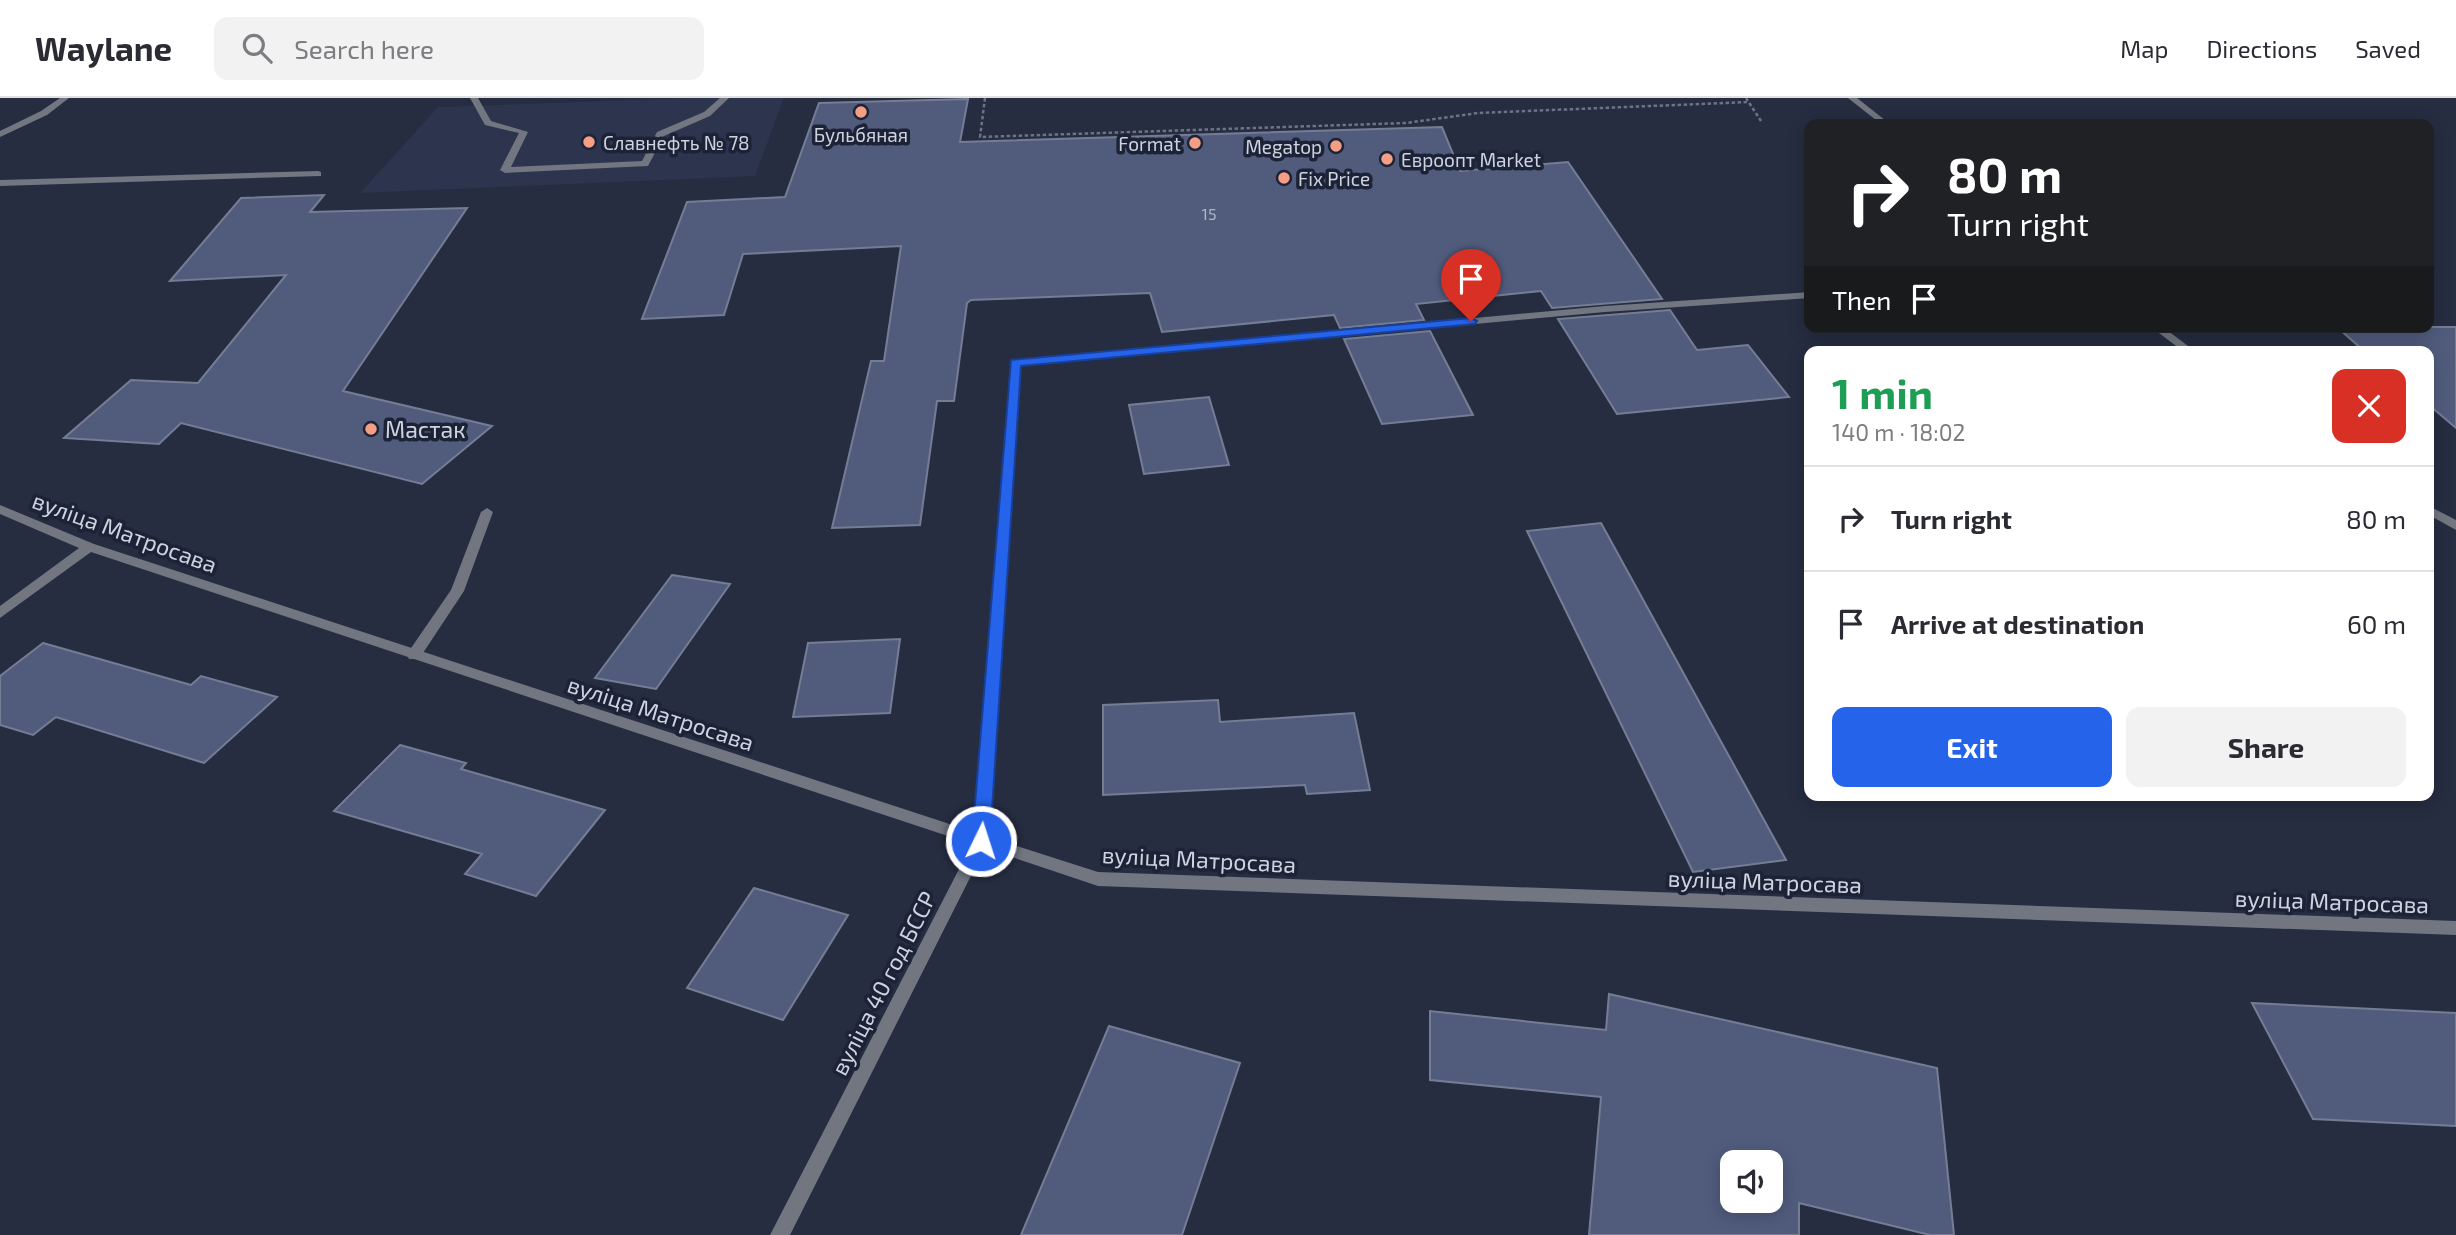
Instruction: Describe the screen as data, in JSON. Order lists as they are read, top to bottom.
{
  "streets": {
    "street": ["вуліца Матросава", "вуліца 40 год БССР"]
  },
  "crossings": [
    ["вуліца Матросава", "вуліца 40 год БССР"]
  ],
  "places": [
    "Бульбяная",
    "Славнефть № 78",
    "Format",
    "Megatop",
    "Евроопт Market",
    "Fix Price",
    "Мастак"
  ],
  "house_numbers": ["15"],
  "page": {
    "header": "Waylane",
    "search": "Search here",
    "nav": ["Map", "Directions", "Saved"],
    "turn": ["80 m", "Turn right"],
    "then": "Then",
    "heading": ["1 min", "140 m · 18:02"],
    "list": [
      {
        "name": "Turn right",
        "value": "80 m"
      },
      {
        "name": "Arrive at destination",
        "value": "60 m"
      }
    ],
    "buttons": ["Exit", "Share"]
  }
}
